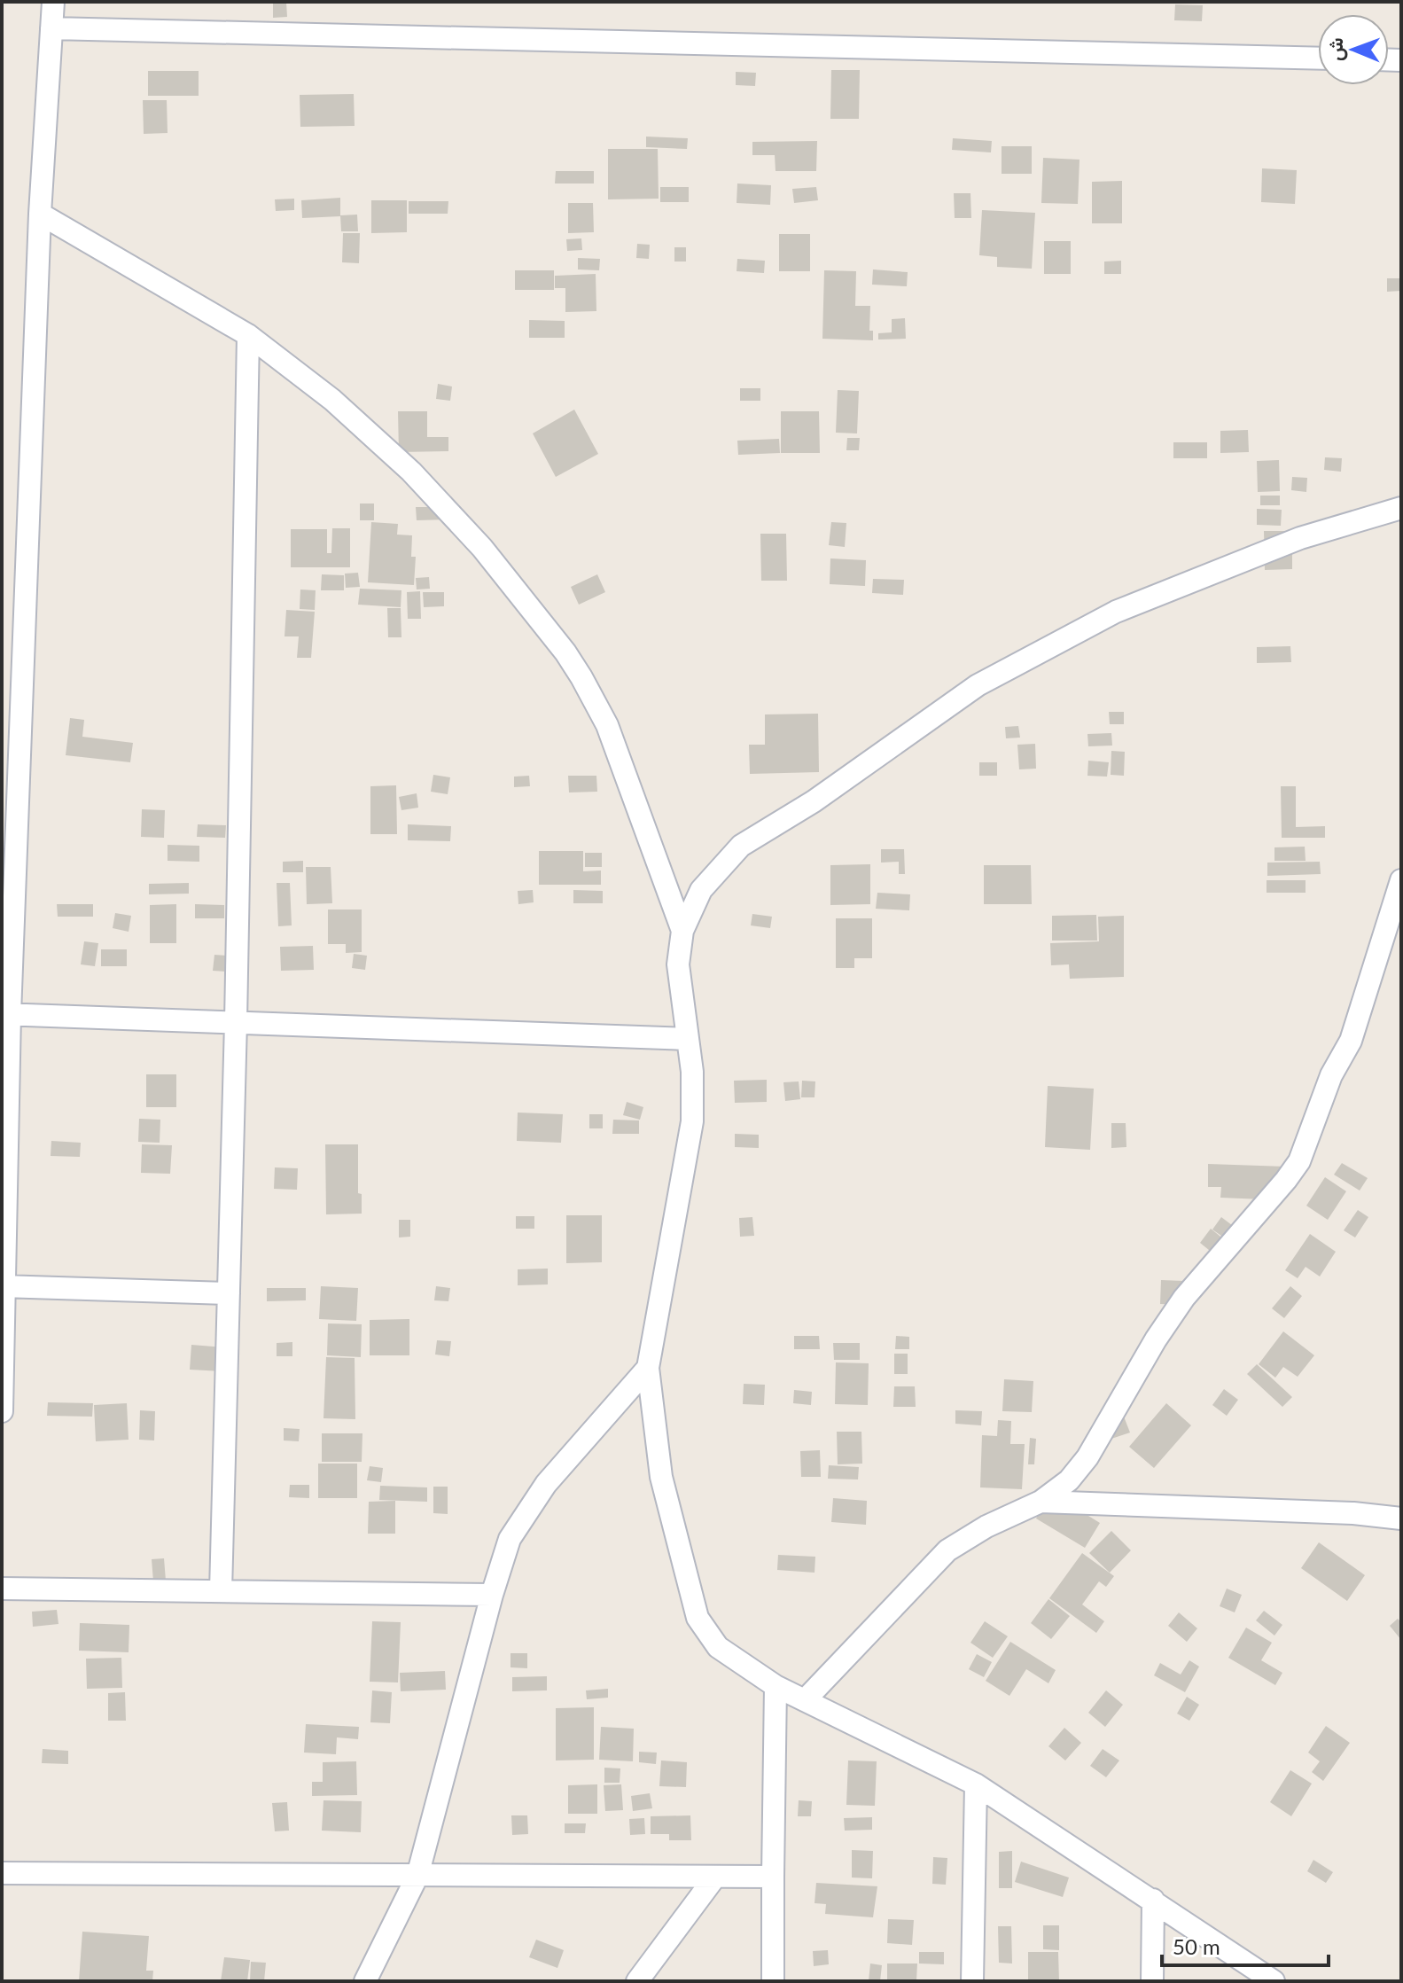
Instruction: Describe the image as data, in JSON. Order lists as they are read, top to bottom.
{
  "scale_bar": "50 m",
  "north": "left"
}
